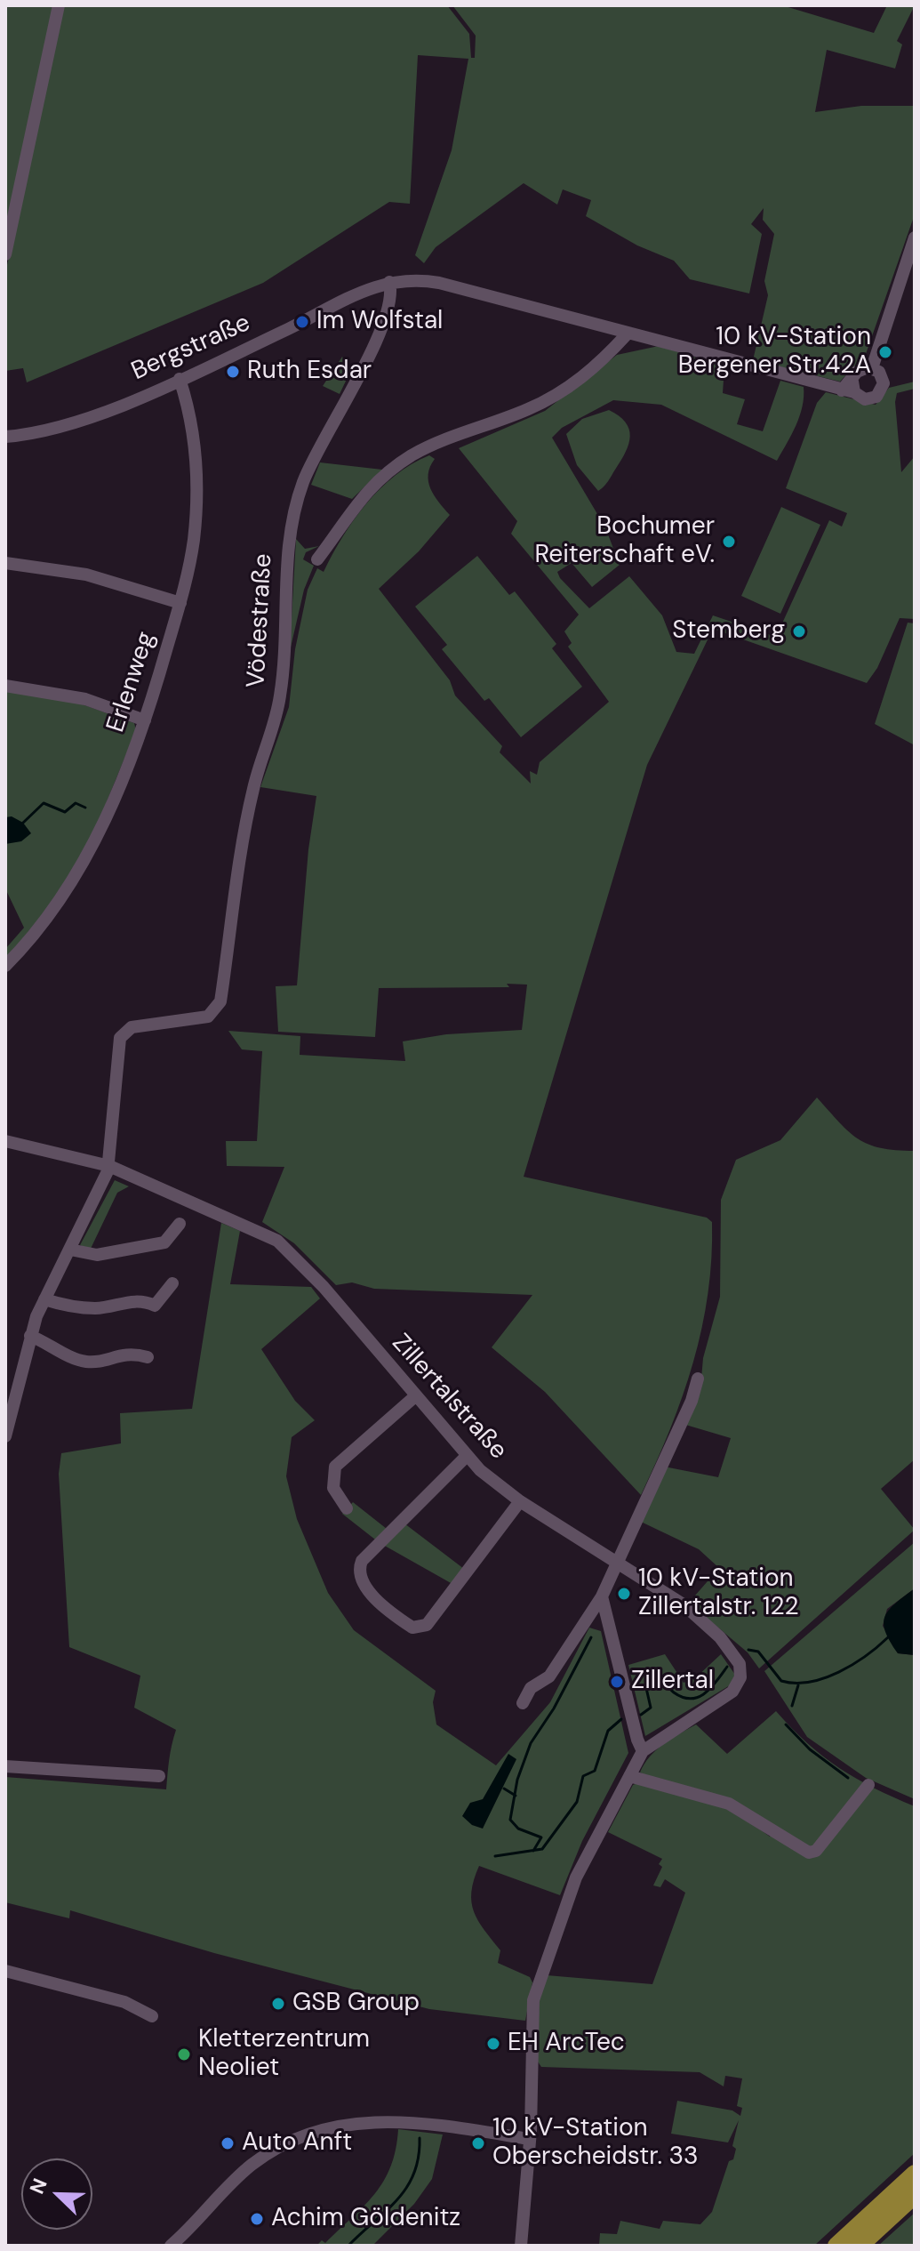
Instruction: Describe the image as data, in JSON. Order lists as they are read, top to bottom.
{
  "streets": {
    "street": [
      "Bergstraße",
      "Vödestraße",
      "Erlenweg",
      "Zillertalstraße"
    ]
  },
  "crossings": [
    ["Bergstraße", "Vödestraße"],
    ["Bergstraße", "Erlenweg"],
    ["Vödestraße", "Zillertalstraße"]
  ],
  "places": [
    "Im Wolfstal",
    "10 kV-Station Bergener Str.42A",
    "Ruth Esdar",
    "Bochumer Reiterschaft eV.",
    "Stemberg",
    "10 kV-Station Zillertalstr. 122",
    "Zillertal",
    "GSB Group",
    "EH ArcTec",
    "Kletterzentrum Neoliet",
    "Auto Anft",
    "10 kV-Station Oberscheidstr. 33",
    "Achim Göldenitz"
  ],
  "north": "top left"
}
